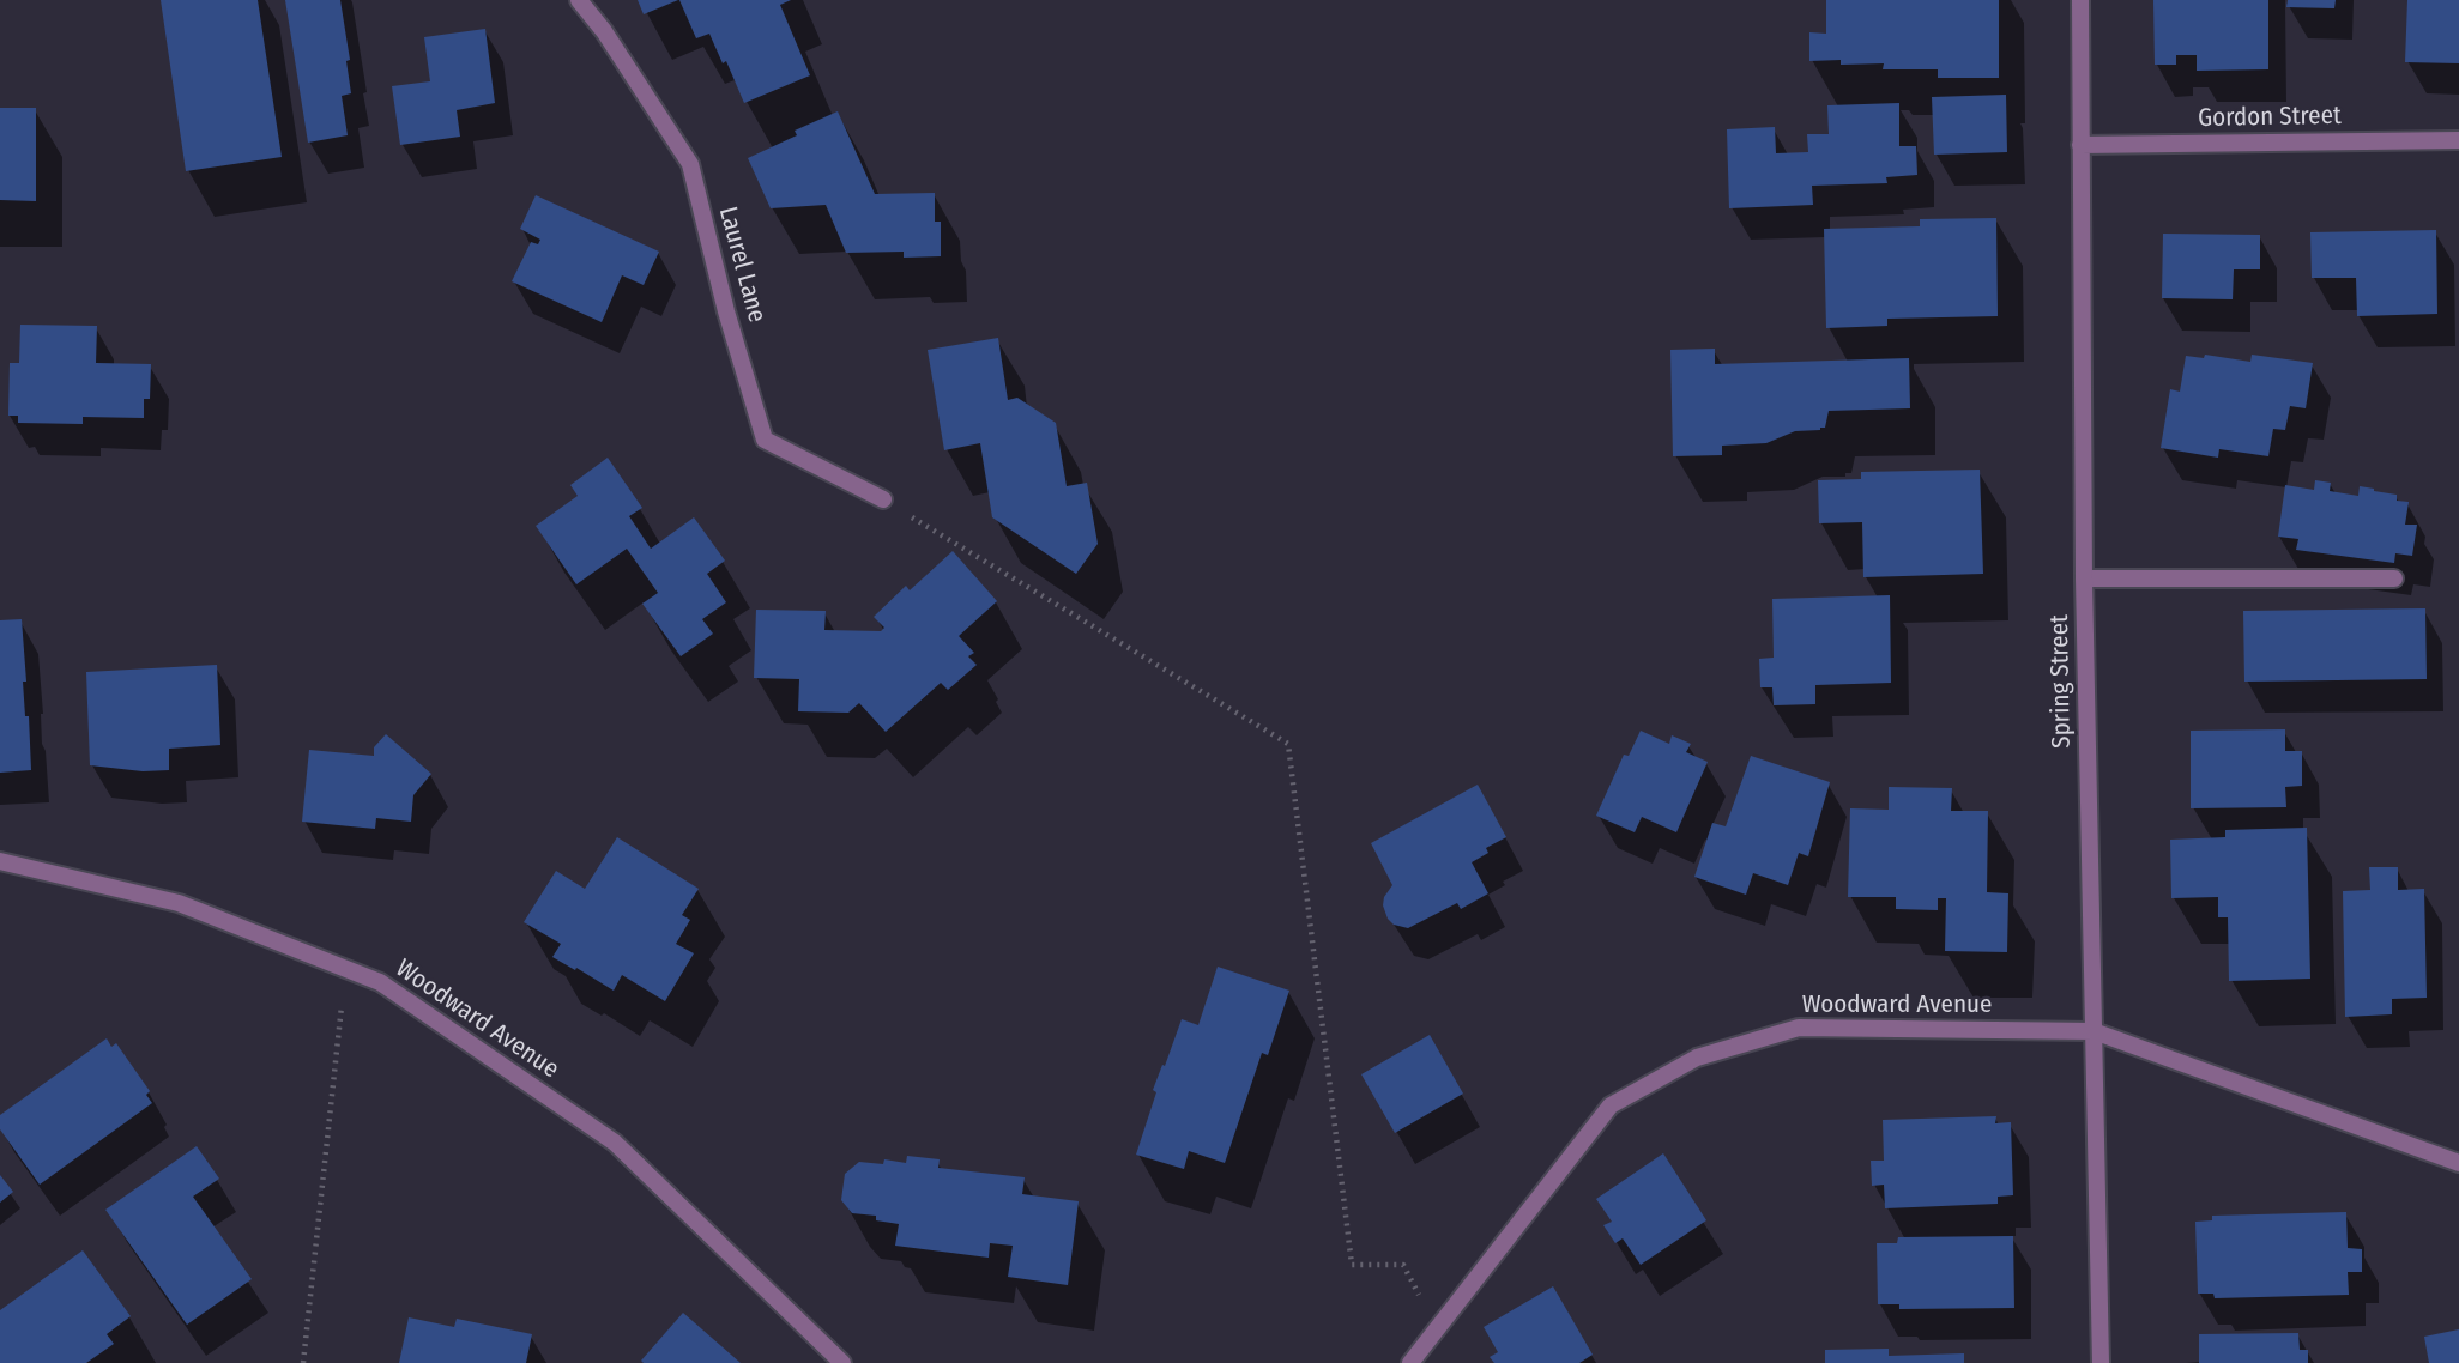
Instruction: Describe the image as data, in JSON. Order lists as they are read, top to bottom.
{
  "streets": {
    "street": [
      "Gordon Street",
      "Laurel Lane",
      "Spring Street",
      "Woodward Avenue"
    ]
  },
  "crossings": [
    ["Gordon Street", "Spring Street"],
    ["Spring Street", "Woodward Avenue"]
  ]
}
